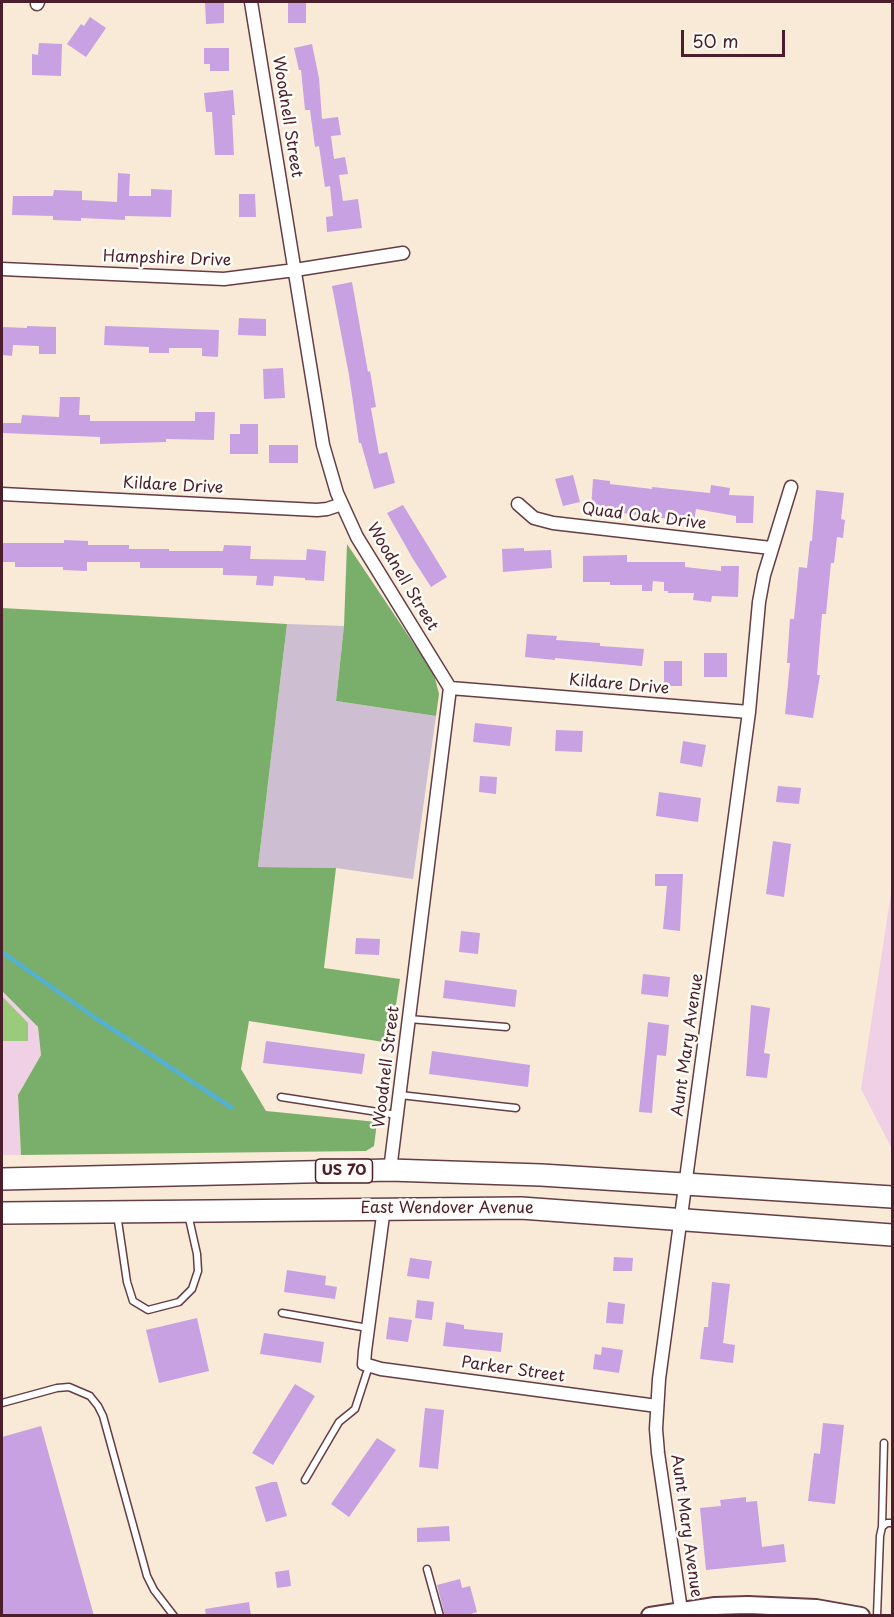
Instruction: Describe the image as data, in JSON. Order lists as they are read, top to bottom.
{
  "streets": {
    "highway": ["US 70", "East Wendover Avenue"],
    "street": [
      "Woodnell Street",
      "Hampshire Drive",
      "Kildare Drive",
      "Quad Oak Drive",
      "Aunt Mary Avenue",
      "Parker Street"
    ]
  },
  "crossings": [
    ["Woodnell Street", "Hampshire Drive"],
    ["Woodnell Street", "Kildare Drive"],
    ["Woodnell Street", "East Wendover Avenue"],
    ["Kildare Drive", "Aunt Mary Avenue"],
    ["Quad Oak Drive", "Aunt Mary Avenue"],
    ["Aunt Mary Avenue", "East Wendover Avenue"],
    ["Aunt Mary Avenue", "Parker Street"]
  ],
  "scale_bar": "50 m"
}
